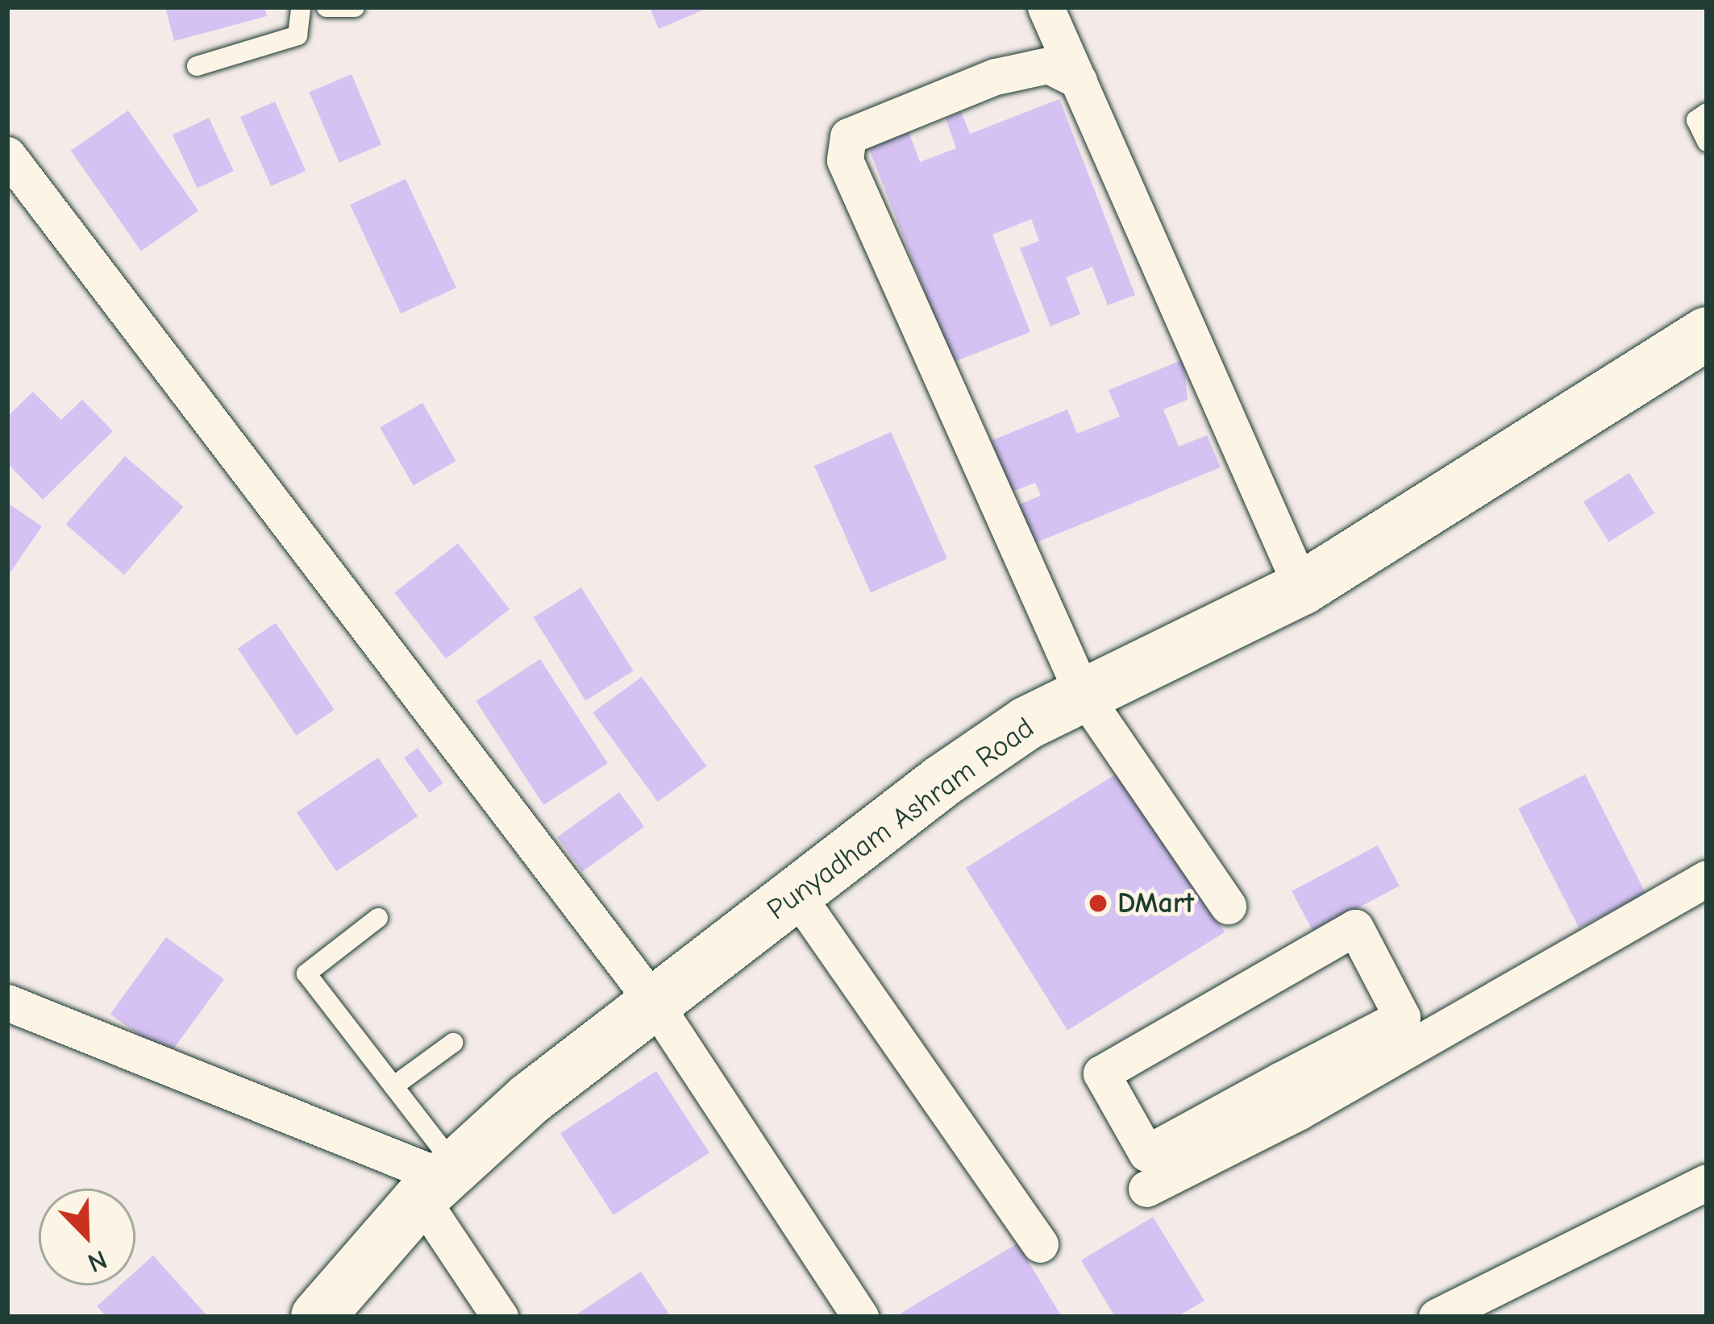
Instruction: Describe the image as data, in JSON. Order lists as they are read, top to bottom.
{
  "streets": {
    "street": ["Punyadham Ashram Road"]
  },
  "places": ["DMart"],
  "north": "bottom right"
}
